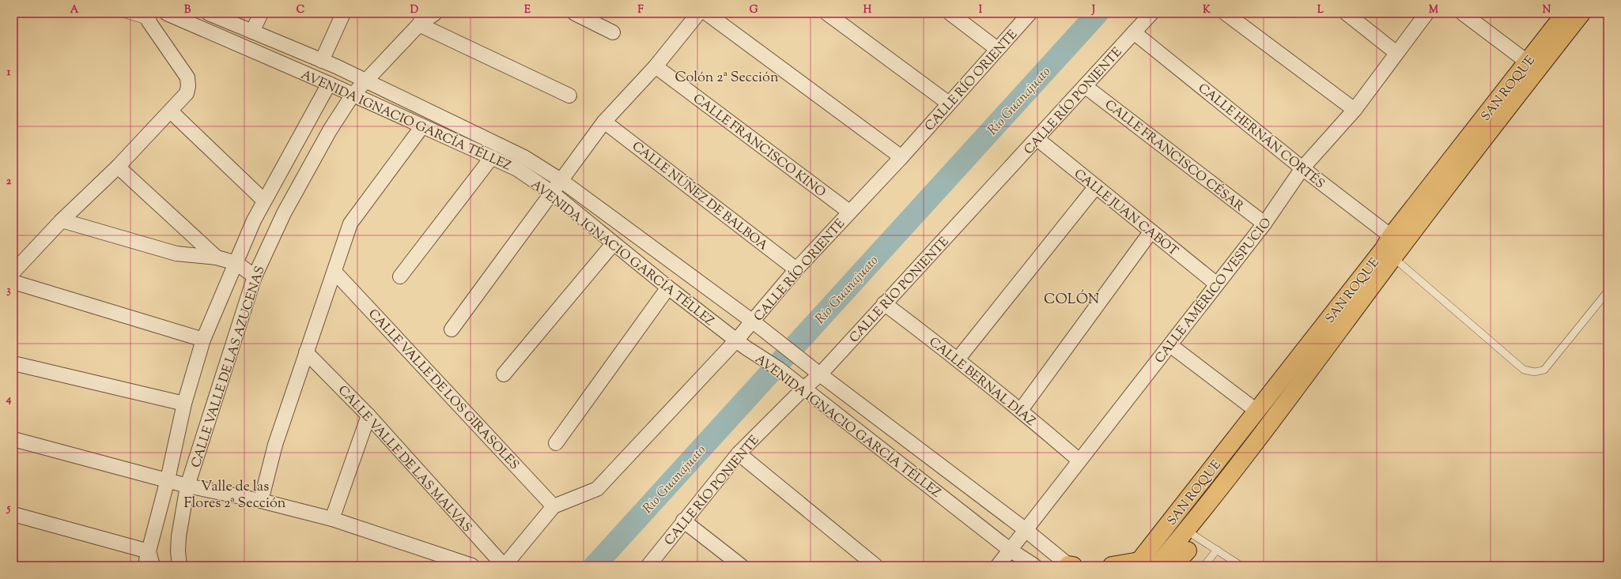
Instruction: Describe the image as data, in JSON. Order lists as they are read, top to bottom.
{
  "streets": {
    "main road": ["SAN ROQUE"],
    "street": [
      "CALLE RÍO ORIENTE",
      "CALLE RÍO PONIENTE",
      "AVENIDA IGNACIO GARCÍA TÉLLEZ",
      "CALLE HERNÁN CORTÉS",
      "CALLE FRANCISCO KINO",
      "CALLE FRANCISCO CÉSAR",
      "CALLE NÚÑEZ DE BALBOA",
      "CALLE JUAN CABOT",
      "CALLE AMÉRICO VESPUCIO",
      "CALLE VALLE DE LAS AZUCENAS",
      "CALLE BERNAL DÍAZ",
      "CALLE VALLE DE LOS GIRASOLES",
      "CALLE VALLE DE LAS MALVAS"
    ]
  },
  "crossings": [
    ["CALLE RÍO ORIENTE", "AVENIDA IGNACIO GARCÍA TÉLLEZ"],
    ["CALLE RÍO ORIENTE", "CALLE FRANCISCO KINO"],
    ["CALLE RÍO ORIENTE", "CALLE NÚÑEZ DE BALBOA"],
    ["CALLE RÍO ORIENTE", "CALLE VALLE DE LOS GIRASOLES"],
    ["SAN ROQUE", "CALLE HERNÁN CORTÉS"],
    ["CALLE RÍO PONIENTE", "AVENIDA IGNACIO GARCÍA TÉLLEZ"],
    ["CALLE RÍO PONIENTE", "CALLE HERNÁN CORTÉS"],
    ["CALLE RÍO PONIENTE", "CALLE FRANCISCO CÉSAR"],
    ["CALLE RÍO PONIENTE", "CALLE JUAN CABOT"],
    ["CALLE RÍO PONIENTE", "CALLE BERNAL DÍAZ"],
    ["AVENIDA IGNACIO GARCÍA TÉLLEZ", "CALLE AMÉRICO VESPUCIO"],
    ["AVENIDA IGNACIO GARCÍA TÉLLEZ", "CALLE VALLE DE LAS AZUCENAS"],
    ["CALLE HERNÁN CORTÉS", "CALLE AMÉRICO VESPUCIO"],
    ["CALLE FRANCISCO CÉSAR", "CALLE AMÉRICO VESPUCIO"],
    ["CALLE JUAN CABOT", "CALLE AMÉRICO VESPUCIO"],
    ["CALLE AMÉRICO VESPUCIO", "CALLE BERNAL DÍAZ"]
  ],
  "districts": ["Colón 2ª Sección", "COLÓN", "Valle de las Flores 2ª Sección"],
  "water": ["Río Guanajuato"],
  "grid": {
    "columns": [
      "A",
      "B",
      "C",
      "D",
      "E",
      "F",
      "G",
      "H",
      "I",
      "J",
      "K",
      "L",
      "M",
      "N"
    ],
    "rows": [
      "1",
      "2",
      "3",
      "4",
      "5"
    ]
  }
}
